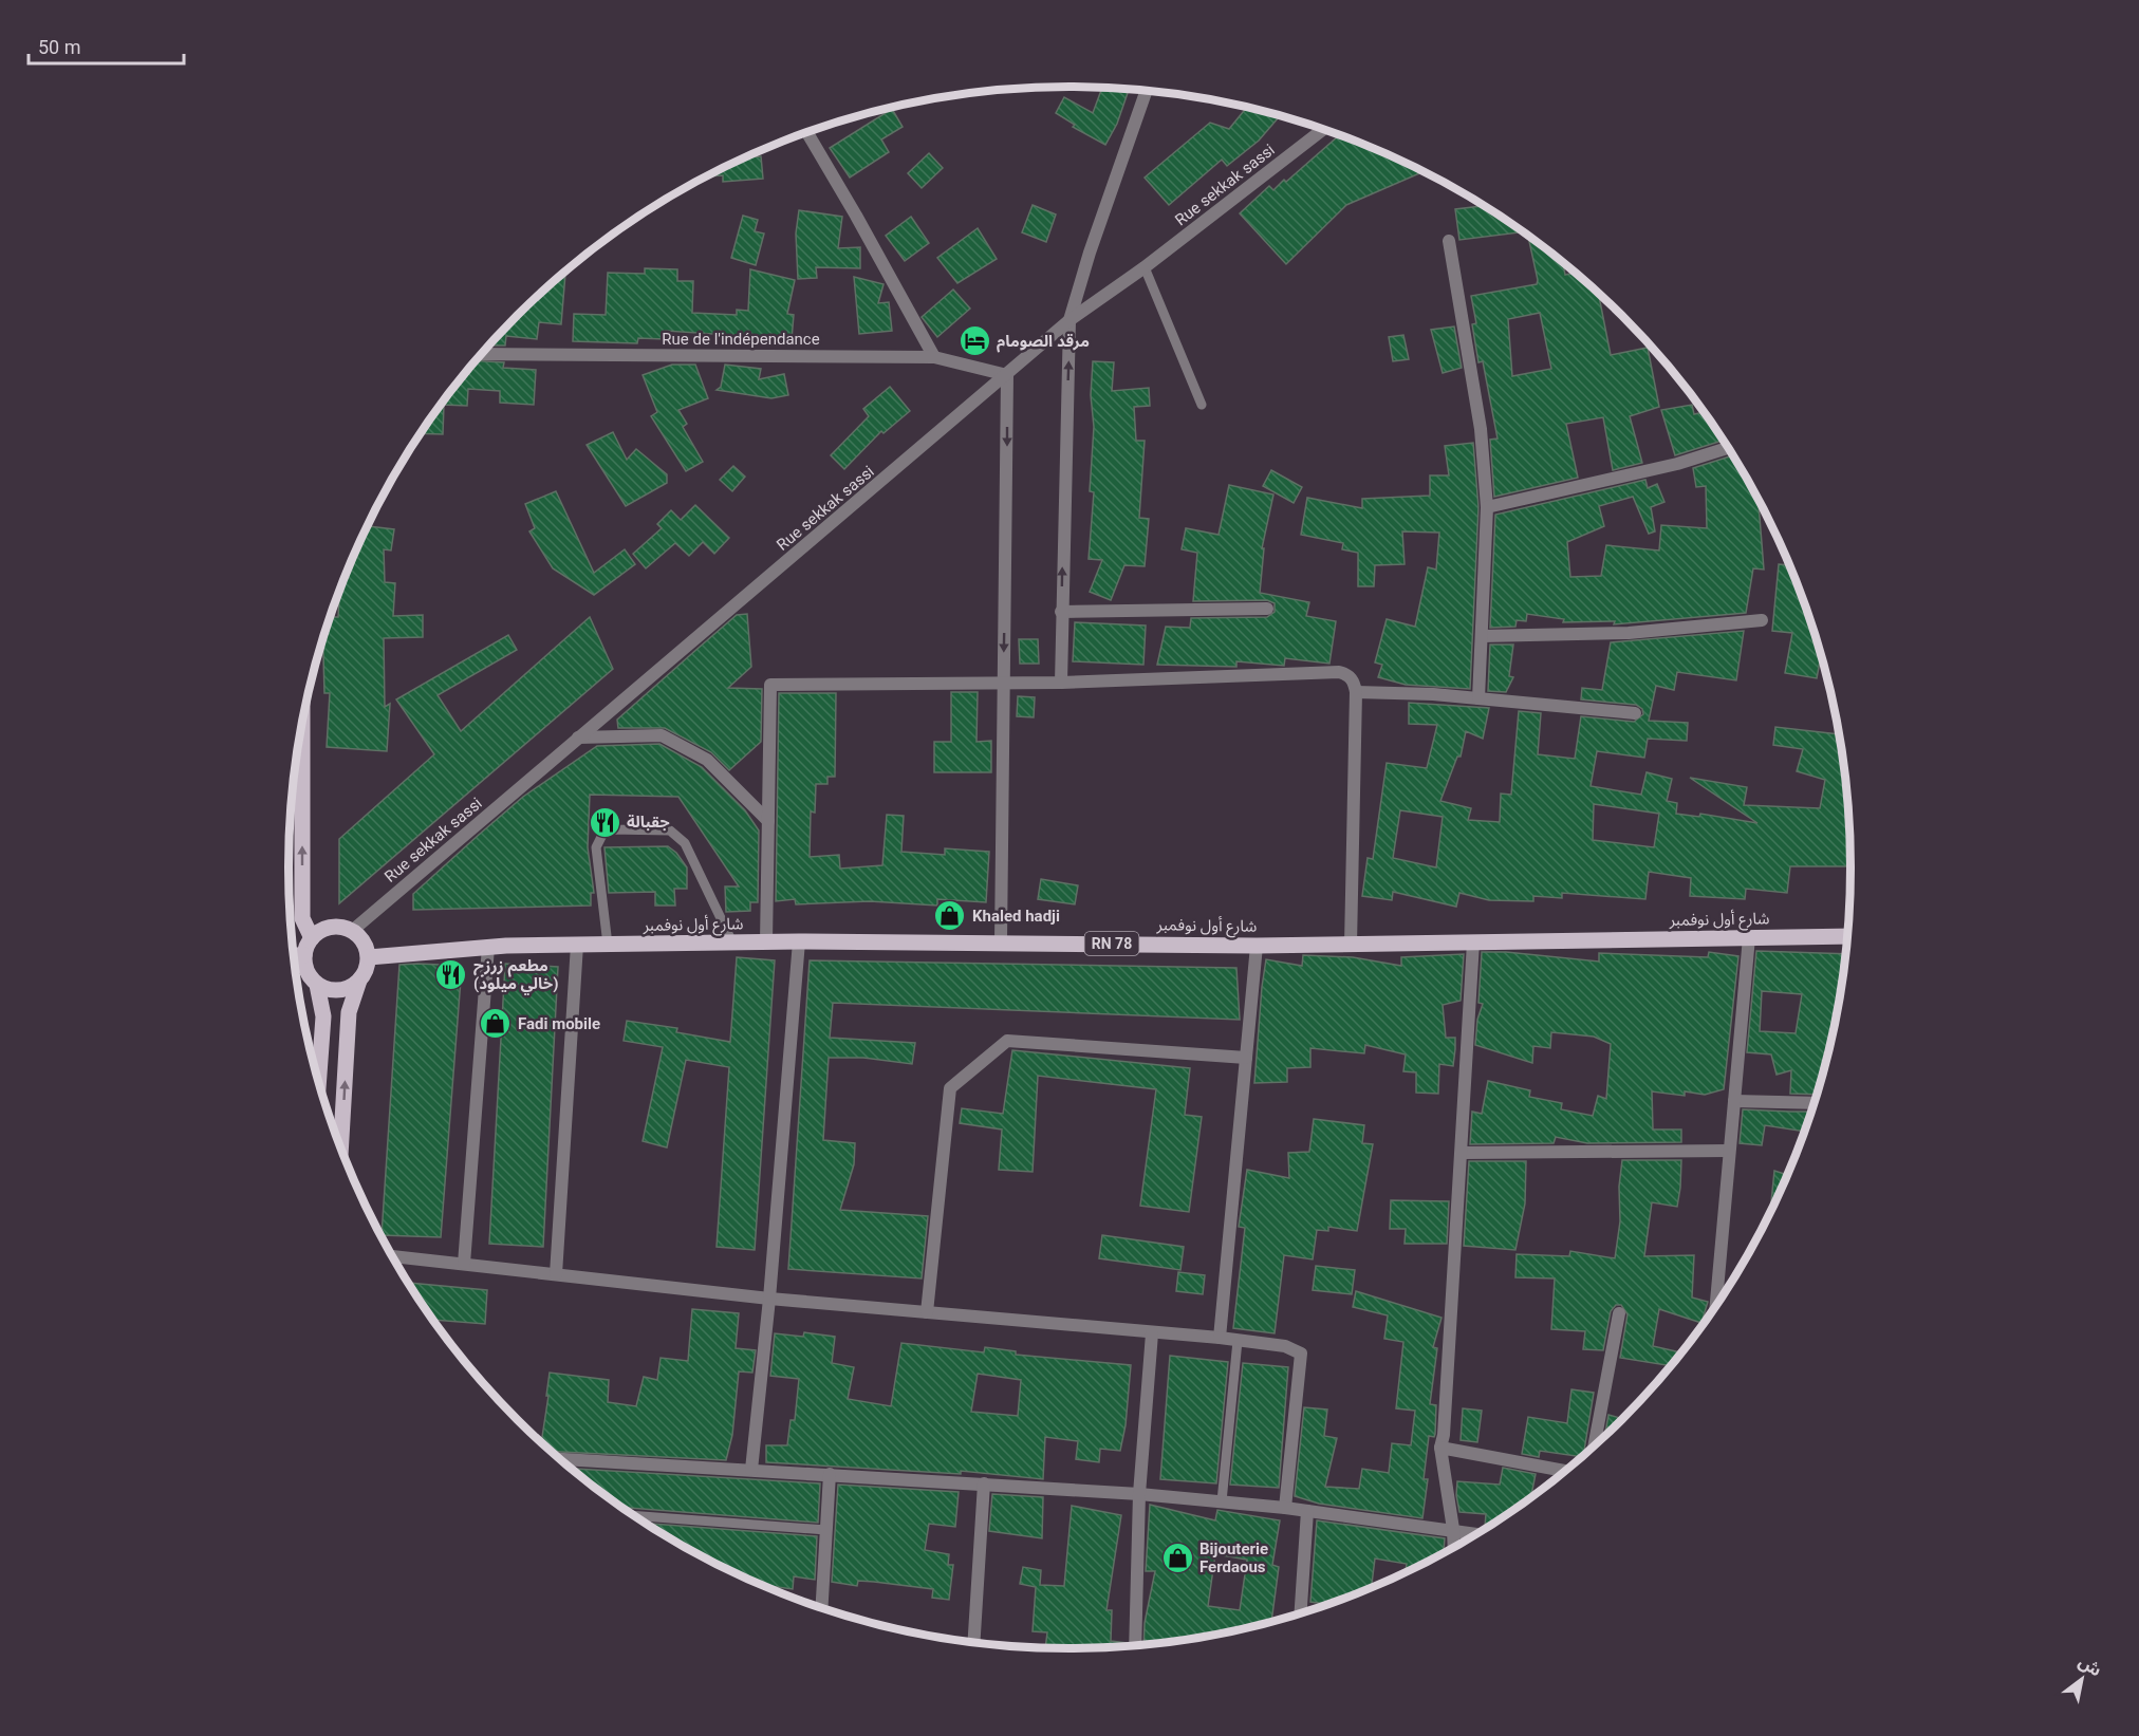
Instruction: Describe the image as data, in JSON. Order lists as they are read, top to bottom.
{
  "streets": {
    "main road": ["شارع أول نوفمبر", "RN 78"],
    "street": ["Rue sekkak sassi", "Rue de l'indépendance"]
  },
  "crossings": [
    ["Rue sekkak sassi", "Rue de l'indépendance"],
    ["Rue sekkak sassi", "شارع أول نوفمبر"]
  ],
  "places": {
    "hotel": ["مرقد الصومام"],
    "restaurant": ["جقبالة", "مطعم زرزح (خالي ميلود)"],
    "shop": ["Khaled hadji", "Fadi mobile", "Bijouterie Ferdaous"]
  },
  "scale_bar": "50 m",
  "north": "top right"
}
